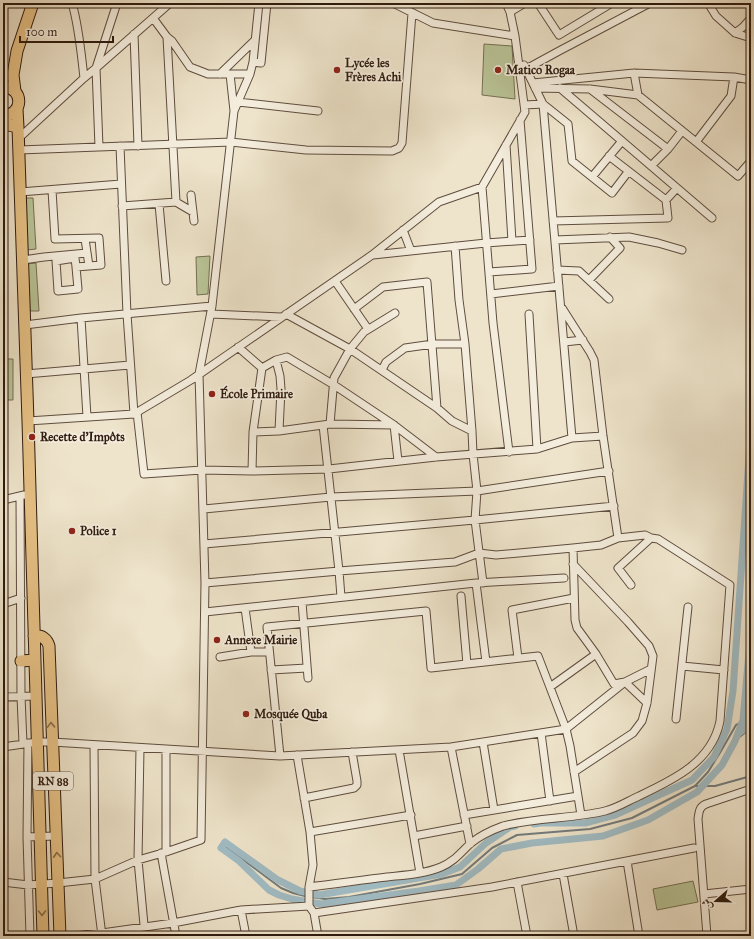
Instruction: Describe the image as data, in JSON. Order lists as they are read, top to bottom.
{
  "streets": {
    "main road": ["RN 88"]
  },
  "places": [
    "Lycée les Frères Achi",
    "Matico Rogaa",
    "École Primaire",
    "Recette d'Impôts",
    "Police 1",
    "Annexe Mairie",
    "Mosquée Quba"
  ],
  "scale_bar": "100 m",
  "north": "left"
}
